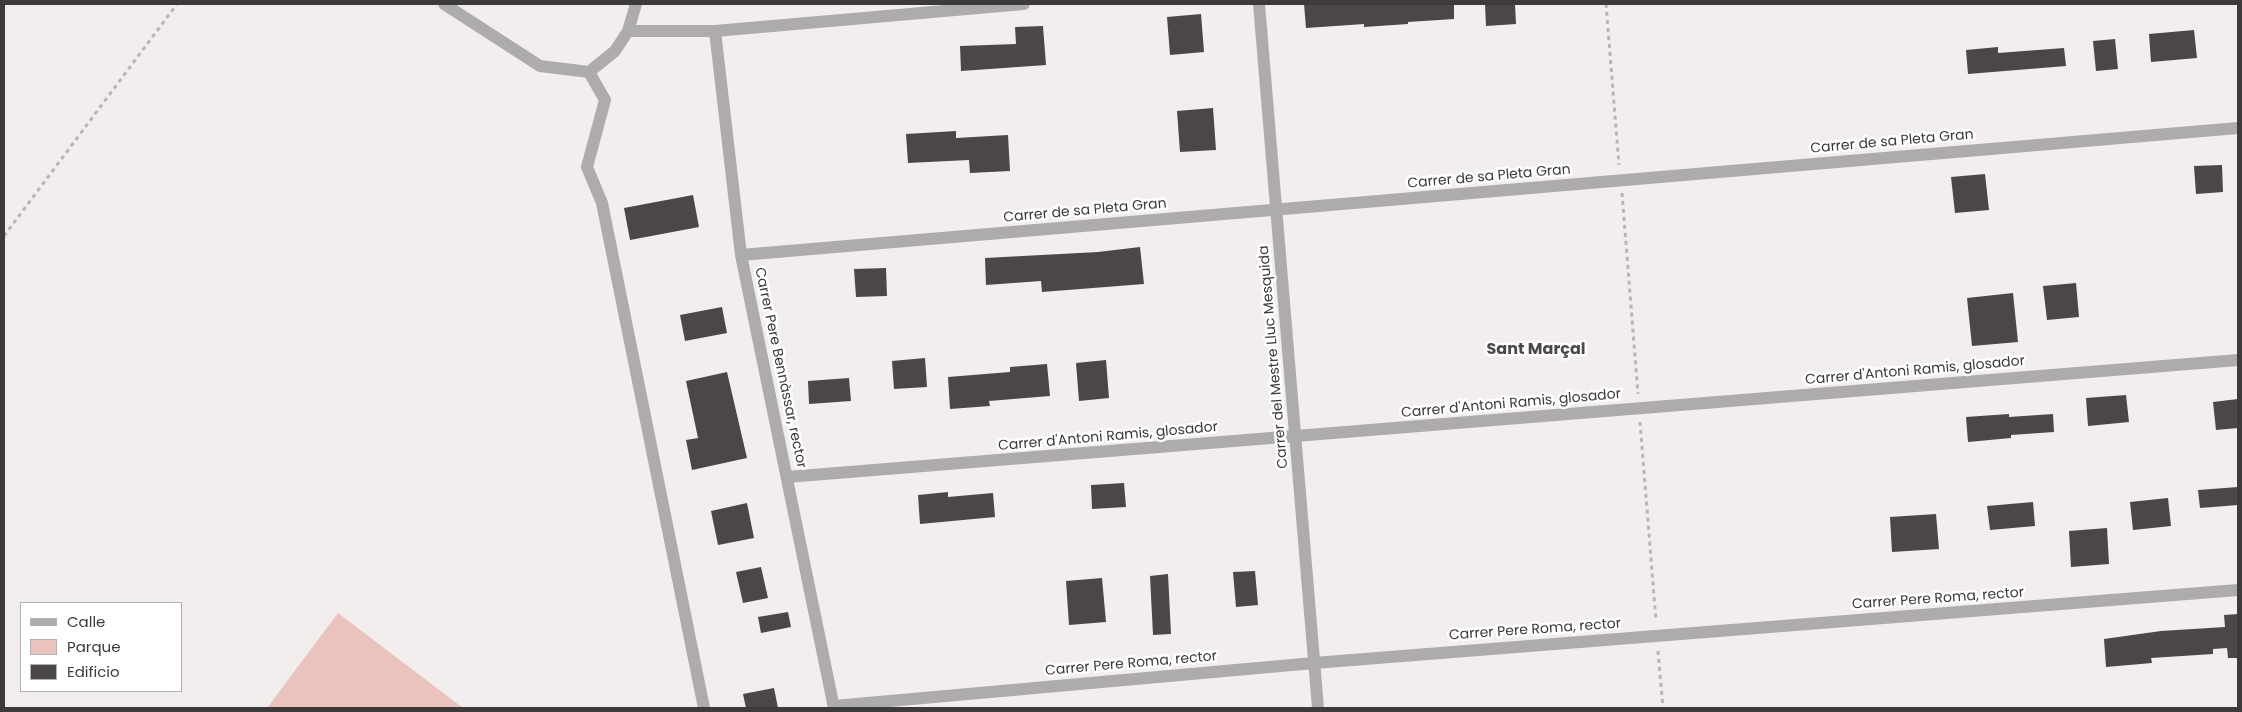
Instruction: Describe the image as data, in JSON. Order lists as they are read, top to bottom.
{
  "streets": {
    "street": [
      "Carrer de sa Pleta Gran",
      "Carrer del Mestre Lluc Mesquida",
      "Carrer Pere Bennàssar, rector",
      "Carrer d'Antoni Ramis, glosador",
      "Carrer Pere Roma, rector"
    ]
  },
  "crossings": [
    ["Carrer de sa Pleta Gran", "Carrer del Mestre Lluc Mesquida"],
    ["Carrer de sa Pleta Gran", "Carrer Pere Bennàssar, rector"],
    ["Carrer del Mestre Lluc Mesquida", "Carrer d'Antoni Ramis, glosador"],
    ["Carrer del Mestre Lluc Mesquida", "Carrer Pere Roma, rector"],
    ["Carrer Pere Bennàssar, rector", "Carrer d'Antoni Ramis, glosador"],
    ["Carrer Pere Bennàssar, rector", "Carrer Pere Roma, rector"]
  ],
  "districts": ["Sant Marçal"],
  "legend": ["Calle", "Parque", "Edificio"]
}
